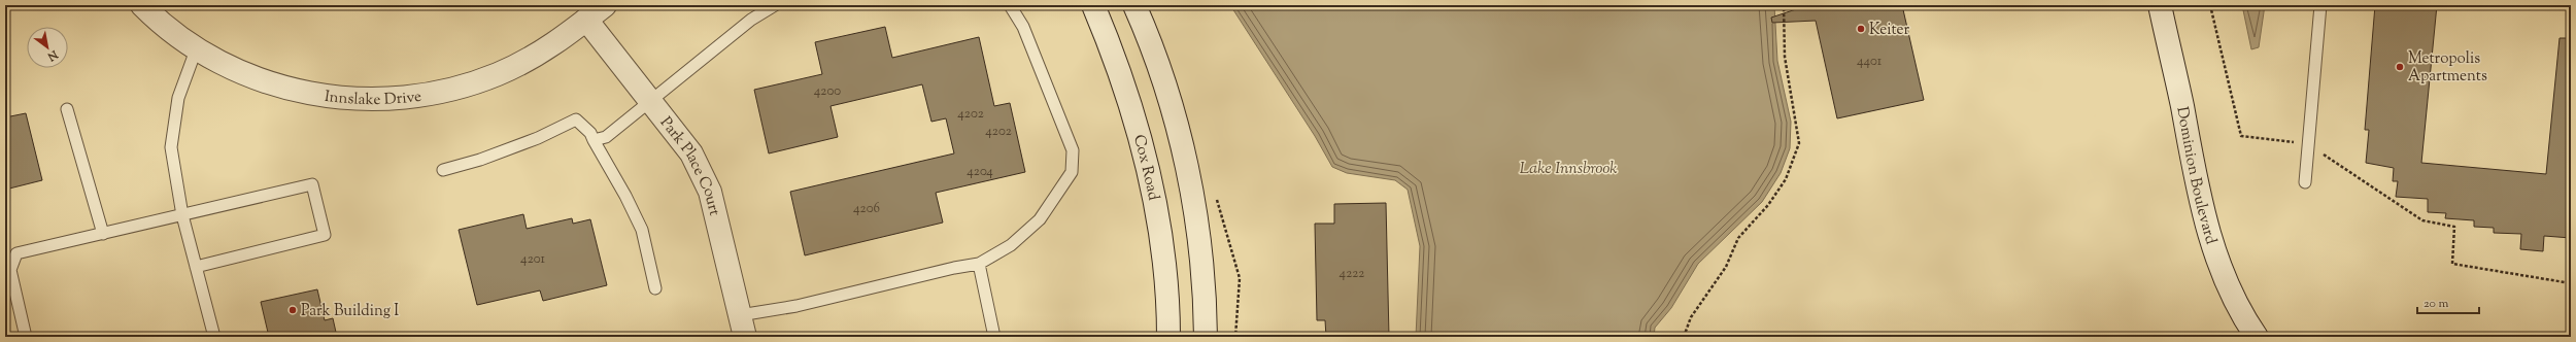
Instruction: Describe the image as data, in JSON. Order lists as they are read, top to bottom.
{
  "streets": {
    "street": [
      "Innslake Drive",
      "Park Place Court",
      "Cox Road",
      "Dominion Boulevard"
    ]
  },
  "crossings": [
    ["Innslake Drive", "Park Place Court"]
  ],
  "water": ["Lake Innsbrook"],
  "places": ["Keiter", "Metropolis Apartments", "Park Building I"],
  "house_numbers": [
    "4401",
    "4200",
    "4202",
    "4202",
    "4204",
    "4206",
    "4201",
    "4222"
  ],
  "scale_bar": "20 m",
  "north": "bottom right"
}
